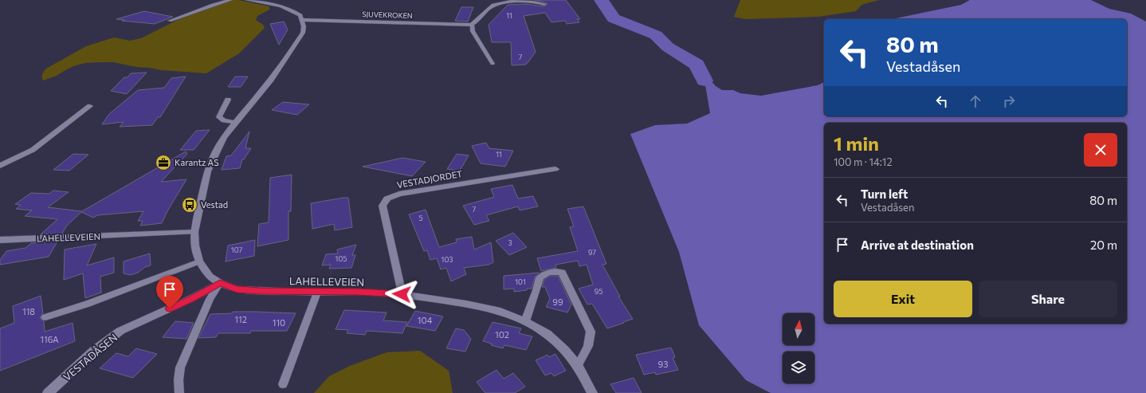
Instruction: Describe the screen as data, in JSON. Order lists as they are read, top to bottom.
{
  "streets": {
    "street": [
      "SJUVEKROKEN",
      "VESTADJORDET",
      "LAHELLEVEIEN",
      "VESTADÅSEN"
    ]
  },
  "crossings": [
    ["SJUVEKROKEN", "LAHELLEVEIEN"],
    ["VESTADJORDET", "LAHELLEVEIEN"],
    ["LAHELLEVEIEN", "VESTADÅSEN"]
  ],
  "places": {
    "office": ["Karantz AS"],
    "bus stop": ["Vestad"]
  },
  "house_numbers": [
    "11",
    "7",
    "11",
    "7",
    "5",
    "3",
    "107",
    "97",
    "105",
    "103",
    "101",
    "95",
    "99",
    "118",
    "112",
    "104",
    "110",
    "102",
    "116A",
    "93"
  ],
  "north": "top",
  "page": {
    "turn": ["80 m", "Vestadåsen"],
    "heading": ["1 min", "100 m · 14:12"],
    "list": [
      {
        "name": "Turn left",
        "note": "Vestadåsen",
        "value": "80 m"
      },
      {
        "name": "Arrive at destination",
        "value": "20 m"
      }
    ],
    "buttons": ["Exit", "Share"]
  }
}
